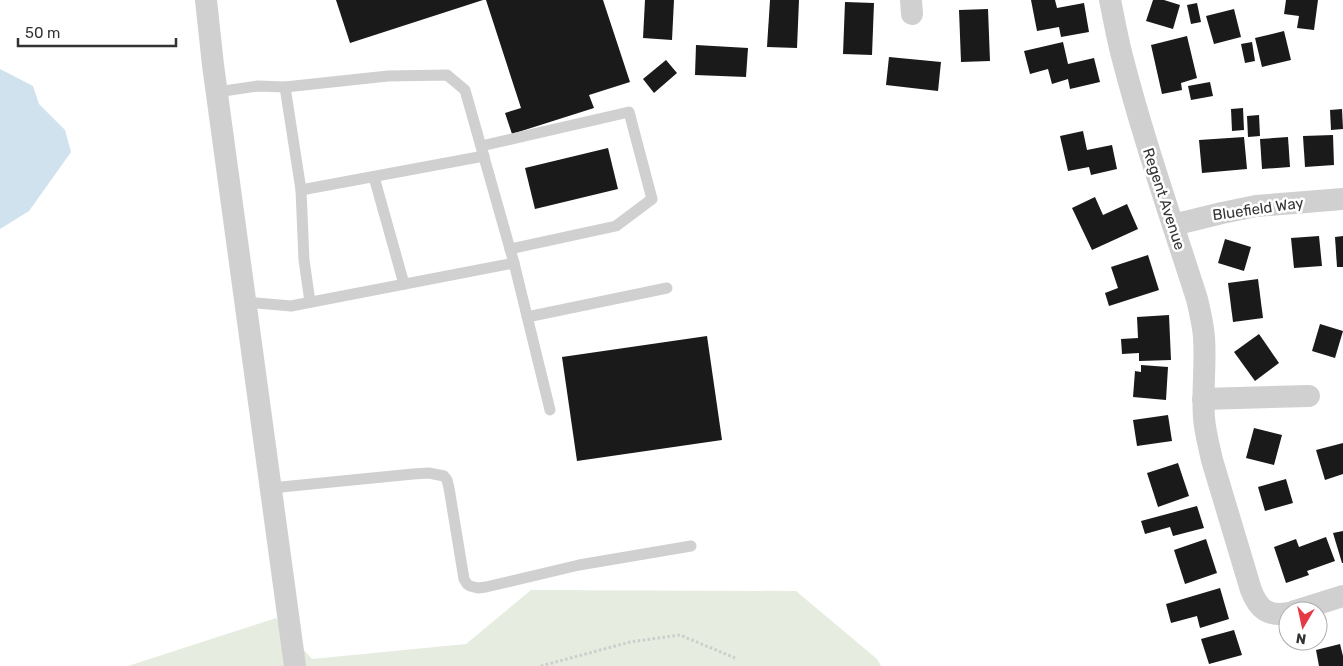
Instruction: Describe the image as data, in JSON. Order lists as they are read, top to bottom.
{
  "streets": {
    "street": ["Regent Avenue", "Bluefield Way"]
  },
  "crossings": [
    ["Regent Avenue", "Bluefield Way"]
  ],
  "scale_bar": "50 m",
  "north": "bottom"
}
